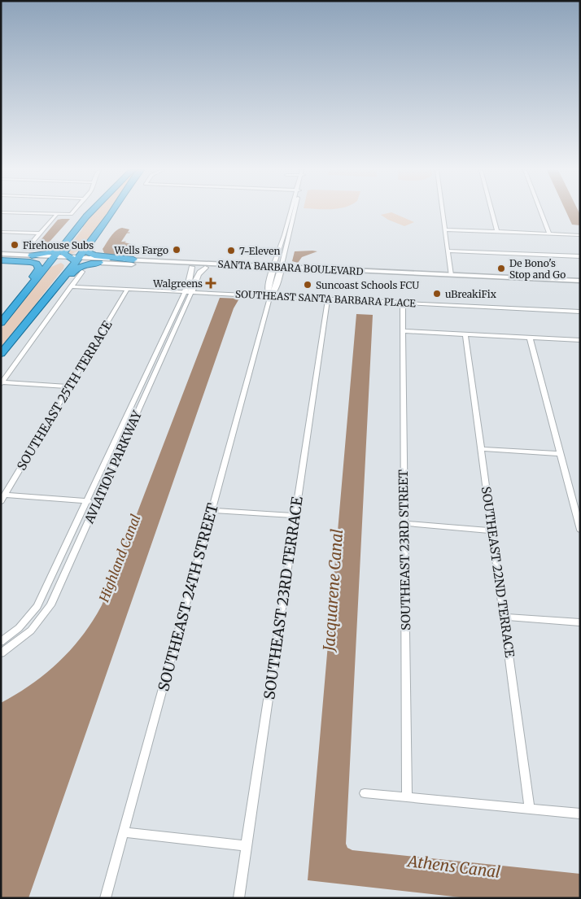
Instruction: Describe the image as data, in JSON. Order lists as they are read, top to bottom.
{
  "streets": {
    "main road": ["SANTA BARBARA BOULEVARD"],
    "street": [
      "SOUTHEAST SANTA BARBARA PLACE",
      "SOUTHEAST 25TH TERRACE",
      "AVIATION PARKWAY",
      "SOUTHEAST 23RD STREET",
      "SOUTHEAST 22ND TERRACE",
      "SOUTHEAST 24TH STREET",
      "SOUTHEAST 23RD TERRACE"
    ]
  },
  "crossings": [
    ["SANTA BARBARA BOULEVARD", "AVIATION PARKWAY"],
    ["SANTA BARBARA BOULEVARD", "SOUTHEAST 24TH STREET"],
    ["SOUTHEAST SANTA BARBARA PLACE", "SOUTHEAST 25TH TERRACE"],
    ["SOUTHEAST SANTA BARBARA PLACE", "AVIATION PARKWAY"],
    ["SOUTHEAST SANTA BARBARA PLACE", "SOUTHEAST 23RD STREET"],
    ["SOUTHEAST SANTA BARBARA PLACE", "SOUTHEAST 24TH STREET"],
    ["SOUTHEAST SANTA BARBARA PLACE", "SOUTHEAST 23RD TERRACE"]
  ],
  "water": ["Highland Canal", "Jacquarene Canal", "Athens Canal"],
  "places": {
    "other": [
      "Firehouse Subs",
      "Wells Fargo",
      "7-Eleven",
      "De Bono's Stop and Go",
      "Suncoast Schools FCU",
      "uBreakiFix"
    ],
    "health": ["Walgreens"]
  }
}
